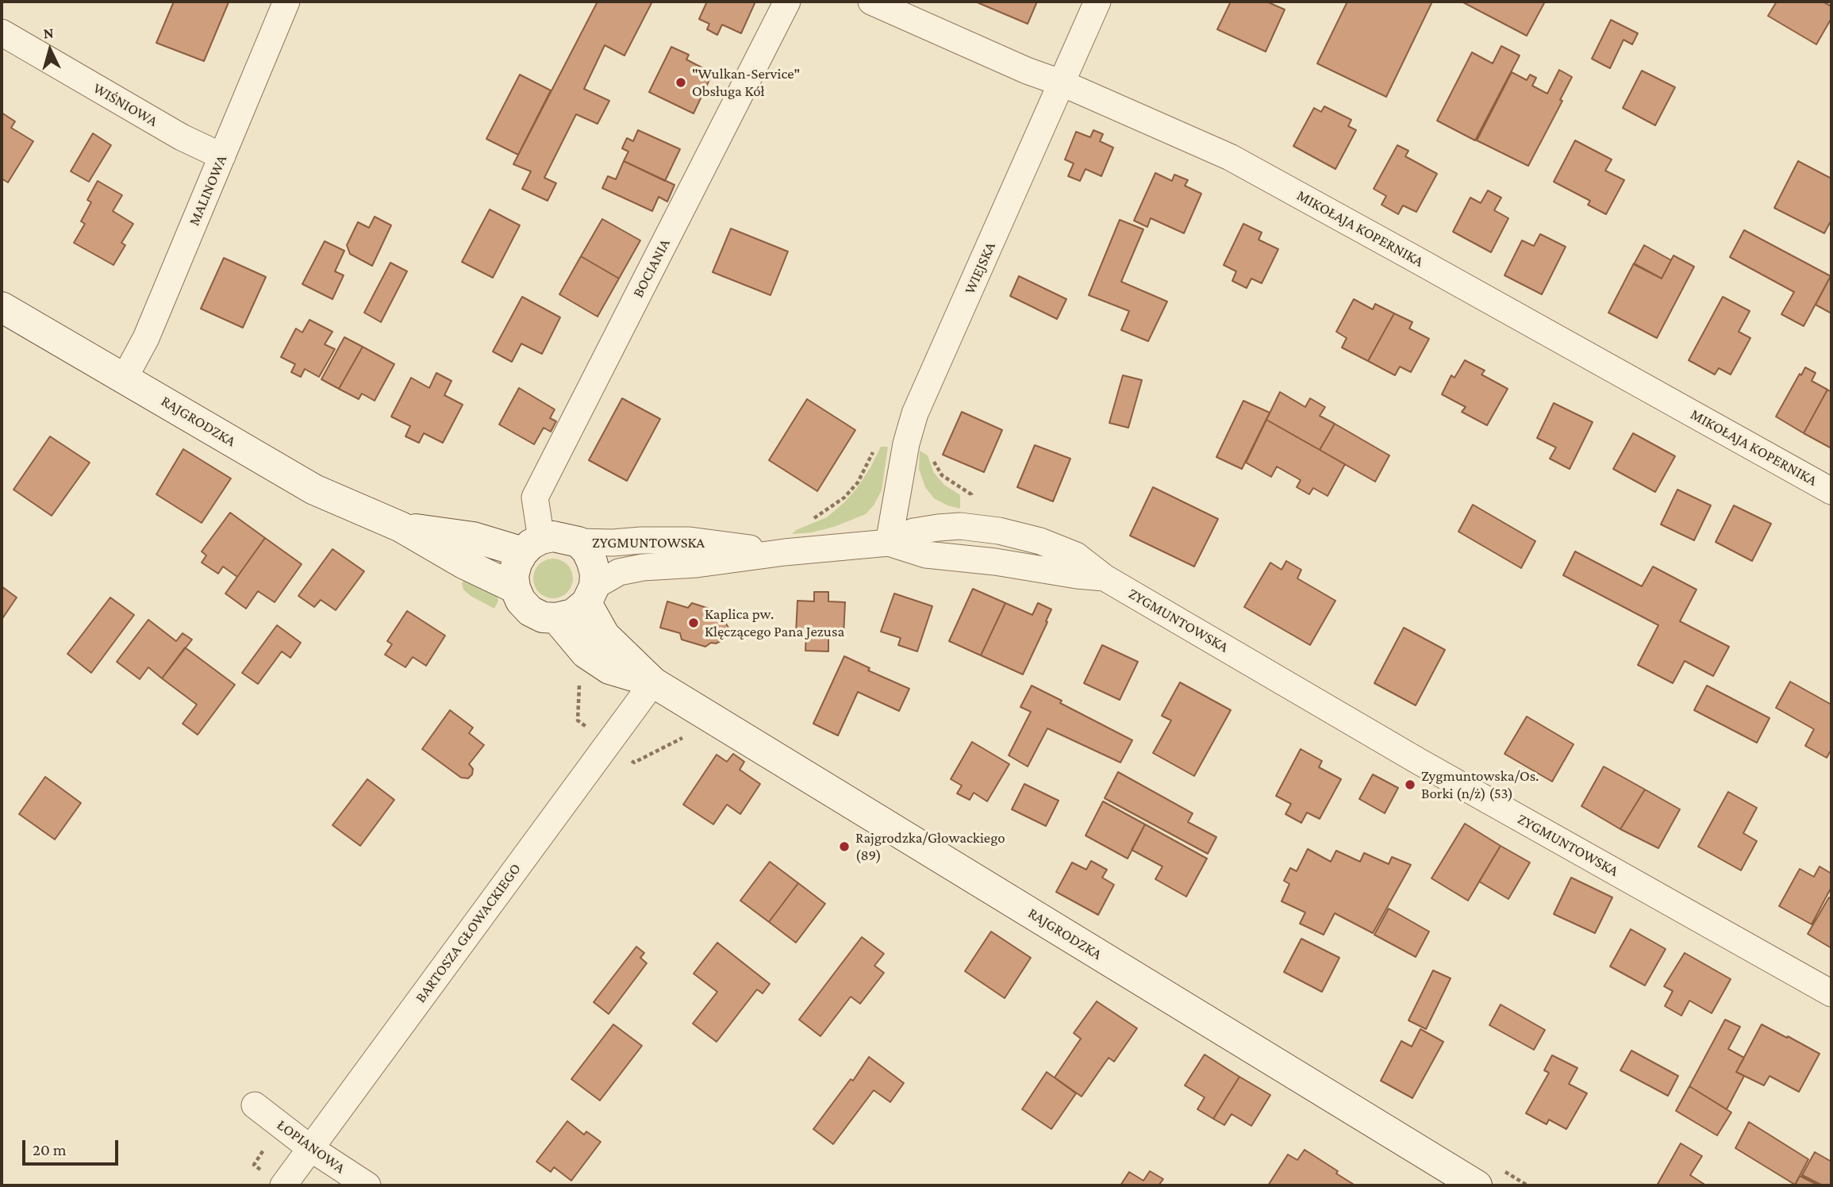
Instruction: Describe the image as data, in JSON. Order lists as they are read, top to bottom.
{
  "streets": {
    "street": [
      "WIŚNIOWA",
      "MALINOWA",
      "MIKOŁAJA KOPERNIKA",
      "BOCIANIA",
      "WIEJSKA",
      "RAJGRODZKA",
      "ZYGMUNTOWSKA",
      "BARTOSZA GŁOWACKIEGO",
      "ŁOPIANOWA"
    ]
  },
  "crossings": [
    ["WIŚNIOWA", "MALINOWA"],
    ["MALINOWA", "RAJGRODZKA"],
    ["MIKOŁAJA KOPERNIKA", "WIEJSKA"],
    ["BOCIANIA", "RAJGRODZKA"],
    ["BOCIANIA", "ZYGMUNTOWSKA"],
    ["WIEJSKA", "ZYGMUNTOWSKA"],
    ["RAJGRODZKA", "ZYGMUNTOWSKA"],
    ["RAJGRODZKA", "BARTOSZA GŁOWACKIEGO"],
    ["BARTOSZA GŁOWACKIEGO", "ŁOPIANOWA"]
  ],
  "places": [
    "\"Wulkan-Service\" Obsługa Kół",
    "Kaplica pw. Klęczącego Pana Jezusa",
    "Zygmuntowska/Os. Borki (n/ż) (53)",
    "Rajgrodzka/Głowackiego (89)"
  ],
  "scale_bar": "20 m",
  "north": "top"
}
